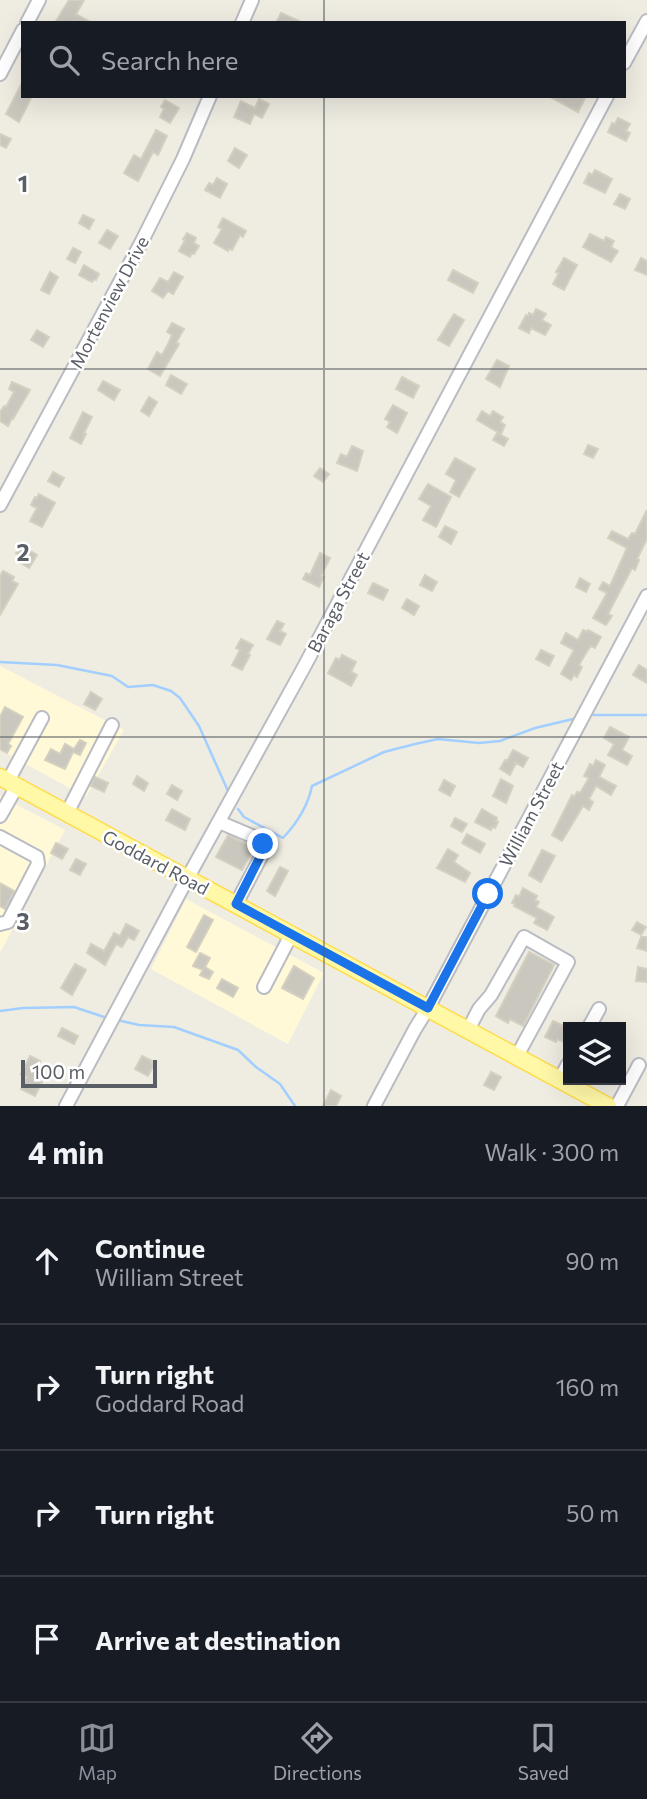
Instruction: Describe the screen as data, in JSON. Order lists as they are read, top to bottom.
{
  "streets": {
    "main road": ["Goddard Road"],
    "street": ["Mortenview Drive", "Baraga Street", "William Street"]
  },
  "crossings": [
    ["Baraga Street", "Goddard Road"],
    ["William Street", "Goddard Road"]
  ],
  "scale_bar": "100 m",
  "page": {
    "search": "Search here",
    "scale": "100 m",
    "heading": ["4 min", "Walk · 300 m"],
    "list": [
      ["Continue", "William Street", "90 m"],
      ["Turn right", "Goddard Road", "160 m"],
      ["Turn right", "50 m"],
      "Arrive at destination"
    ],
    "nav": ["Map", "Directions", "Saved"]
  },
  "grid": {
    "rows": ["1", "2", "3"]
  }
}
